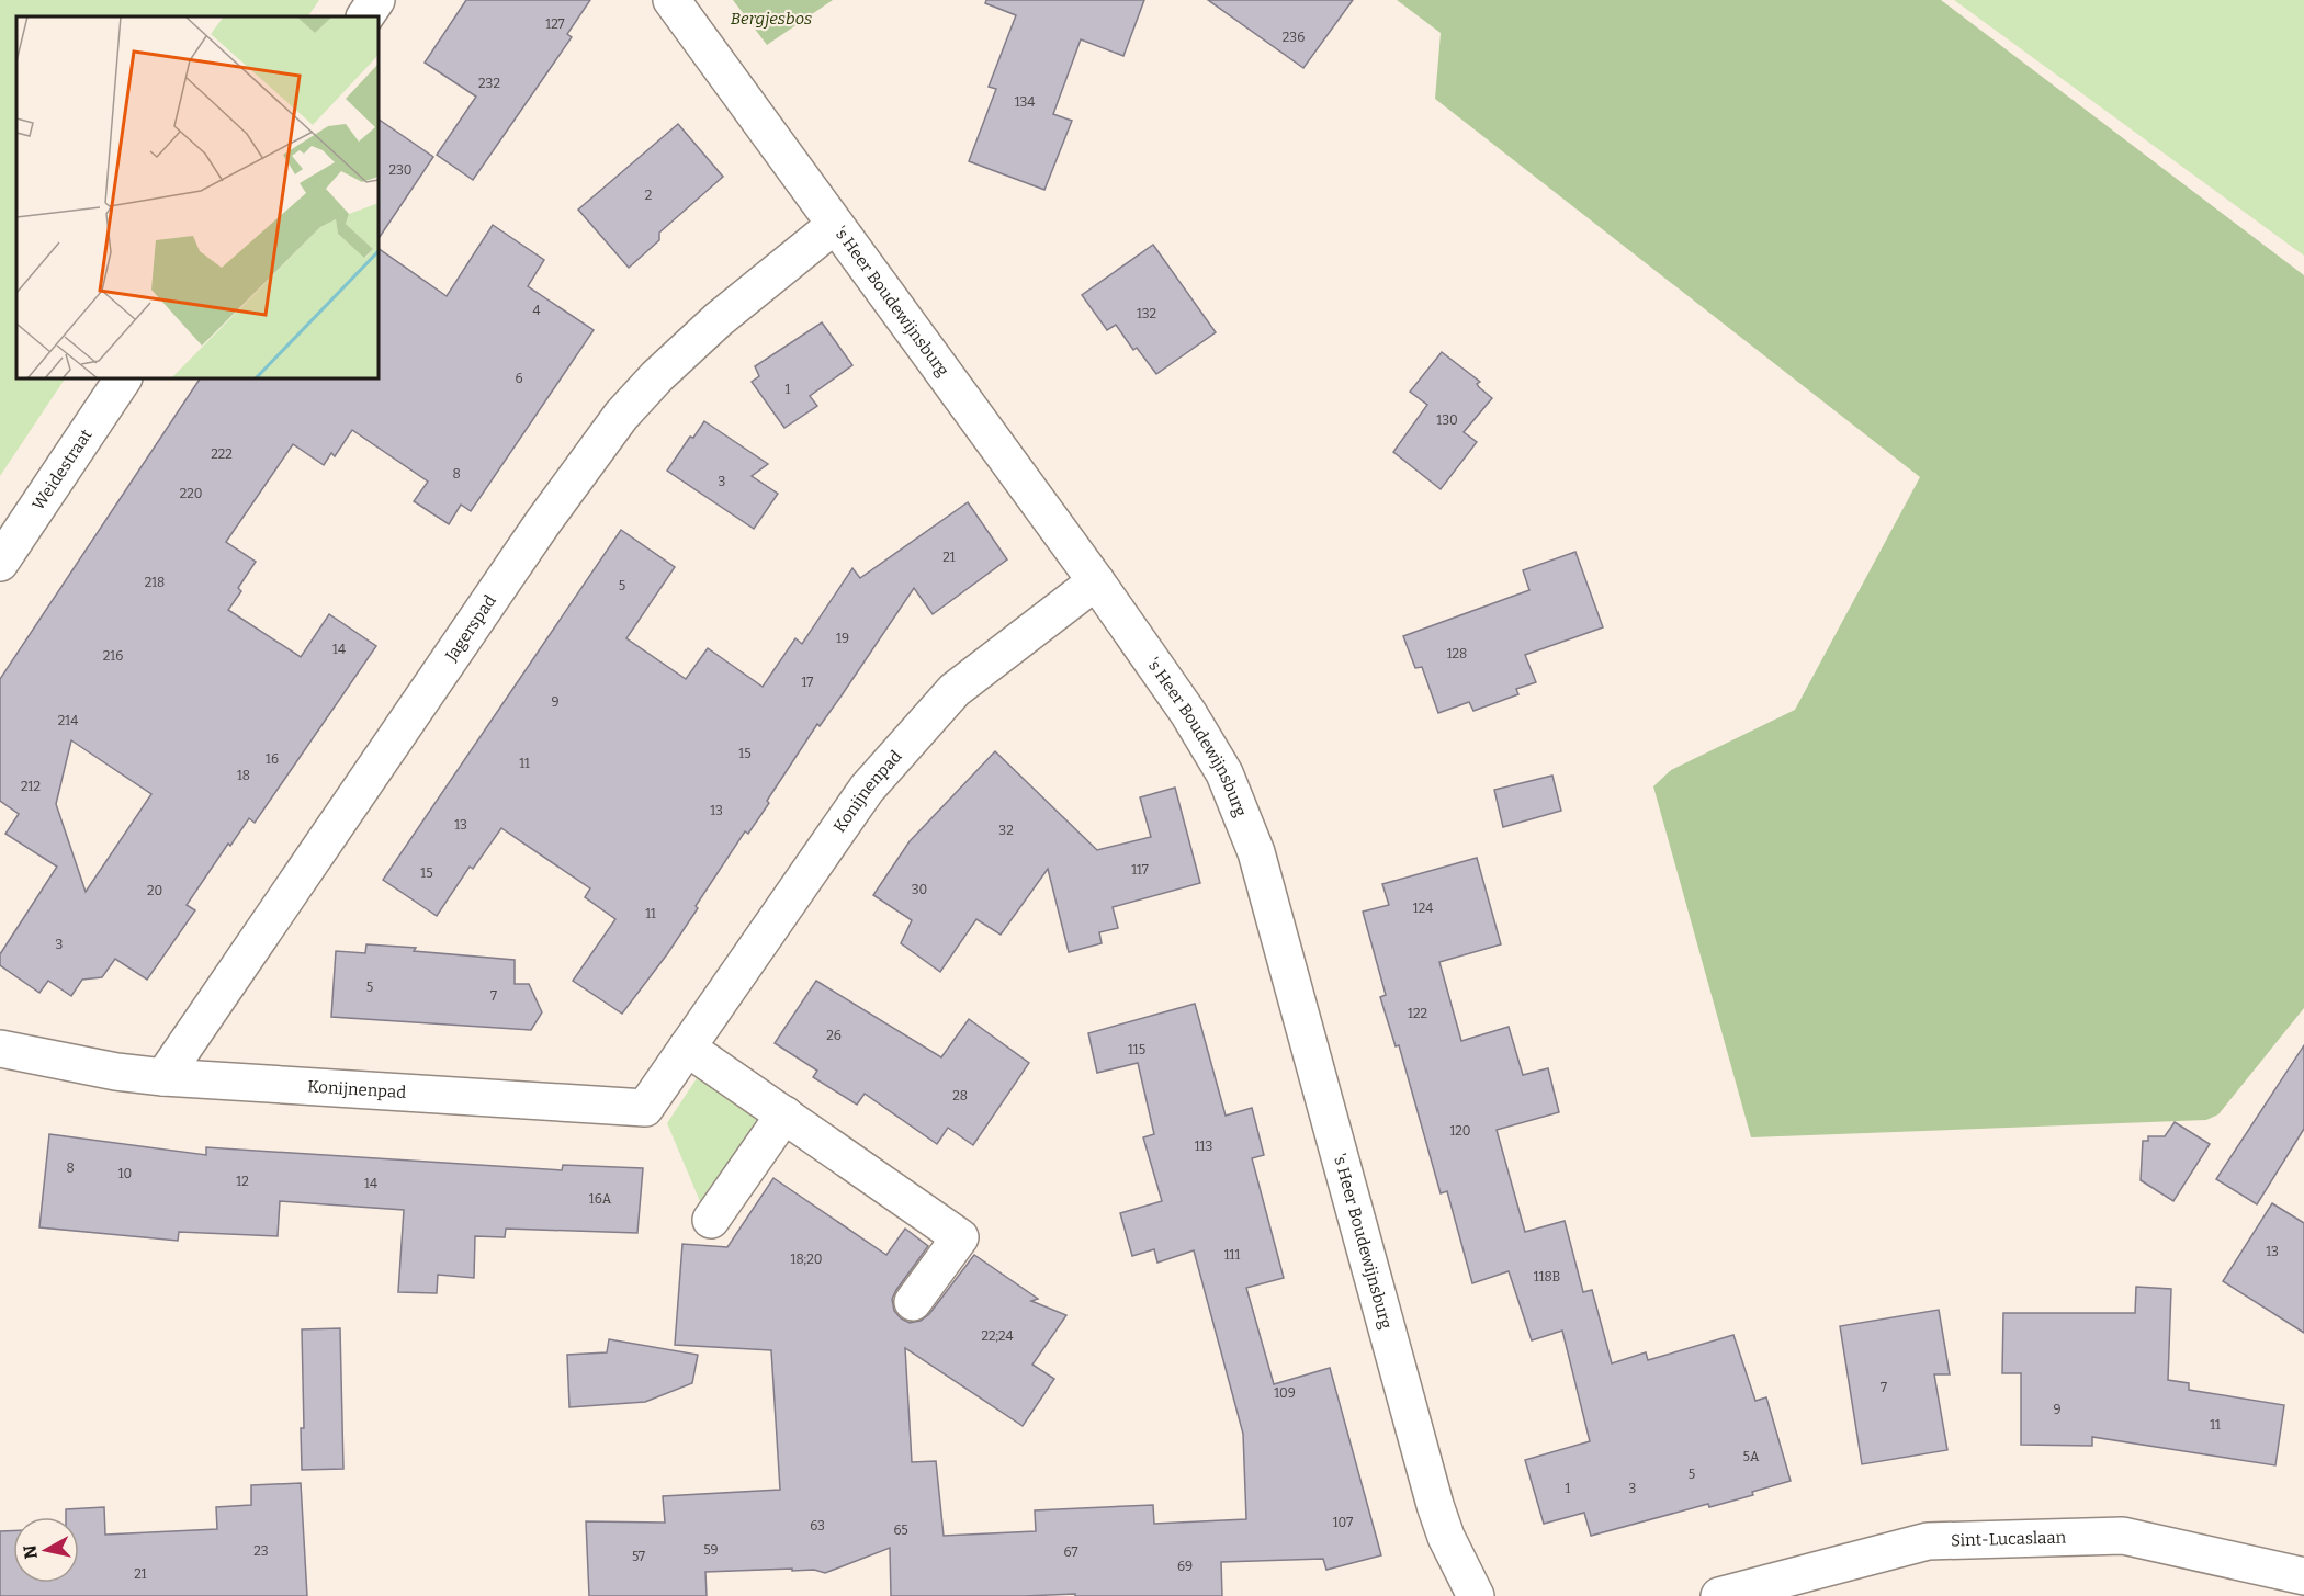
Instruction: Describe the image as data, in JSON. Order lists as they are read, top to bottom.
{
  "streets": {
    "street": [
      "'s Heer Boudewijnsburg",
      "Weidestraat",
      "Jagerspad",
      "Konijnenpad",
      "Sint-Lucaslaan"
    ]
  },
  "crossings": [
    ["'s Heer Boudewijnsburg", "Jagerspad"],
    ["'s Heer Boudewijnsburg", "Konijnenpad"],
    ["Jagerspad", "Konijnenpad"]
  ],
  "parks": ["Bergjesbos"],
  "house_numbers": [
    "127",
    "236",
    "232",
    "134",
    "230",
    "2",
    "4",
    "132",
    "6",
    "1",
    "130",
    "222",
    "8",
    "3",
    "220",
    "21",
    "218",
    "5",
    "19",
    "14",
    "128",
    "216",
    "17",
    "9",
    "214",
    "15",
    "16",
    "11",
    "18",
    "212",
    "13",
    "13",
    "32",
    "117",
    "15",
    "30",
    "20",
    "124",
    "11",
    "3",
    "5",
    "7",
    "122",
    "26",
    "115",
    "28",
    "120",
    "113",
    "8",
    "10",
    "12",
    "14",
    "16A",
    "13",
    "111",
    "18;20",
    "118B",
    "22;24",
    "7",
    "109",
    "9",
    "11",
    "5A",
    "5",
    "1",
    "3",
    "107",
    "63",
    "65",
    "59",
    "23",
    "67",
    "57",
    "69",
    "21"
  ],
  "north": "left"
}
